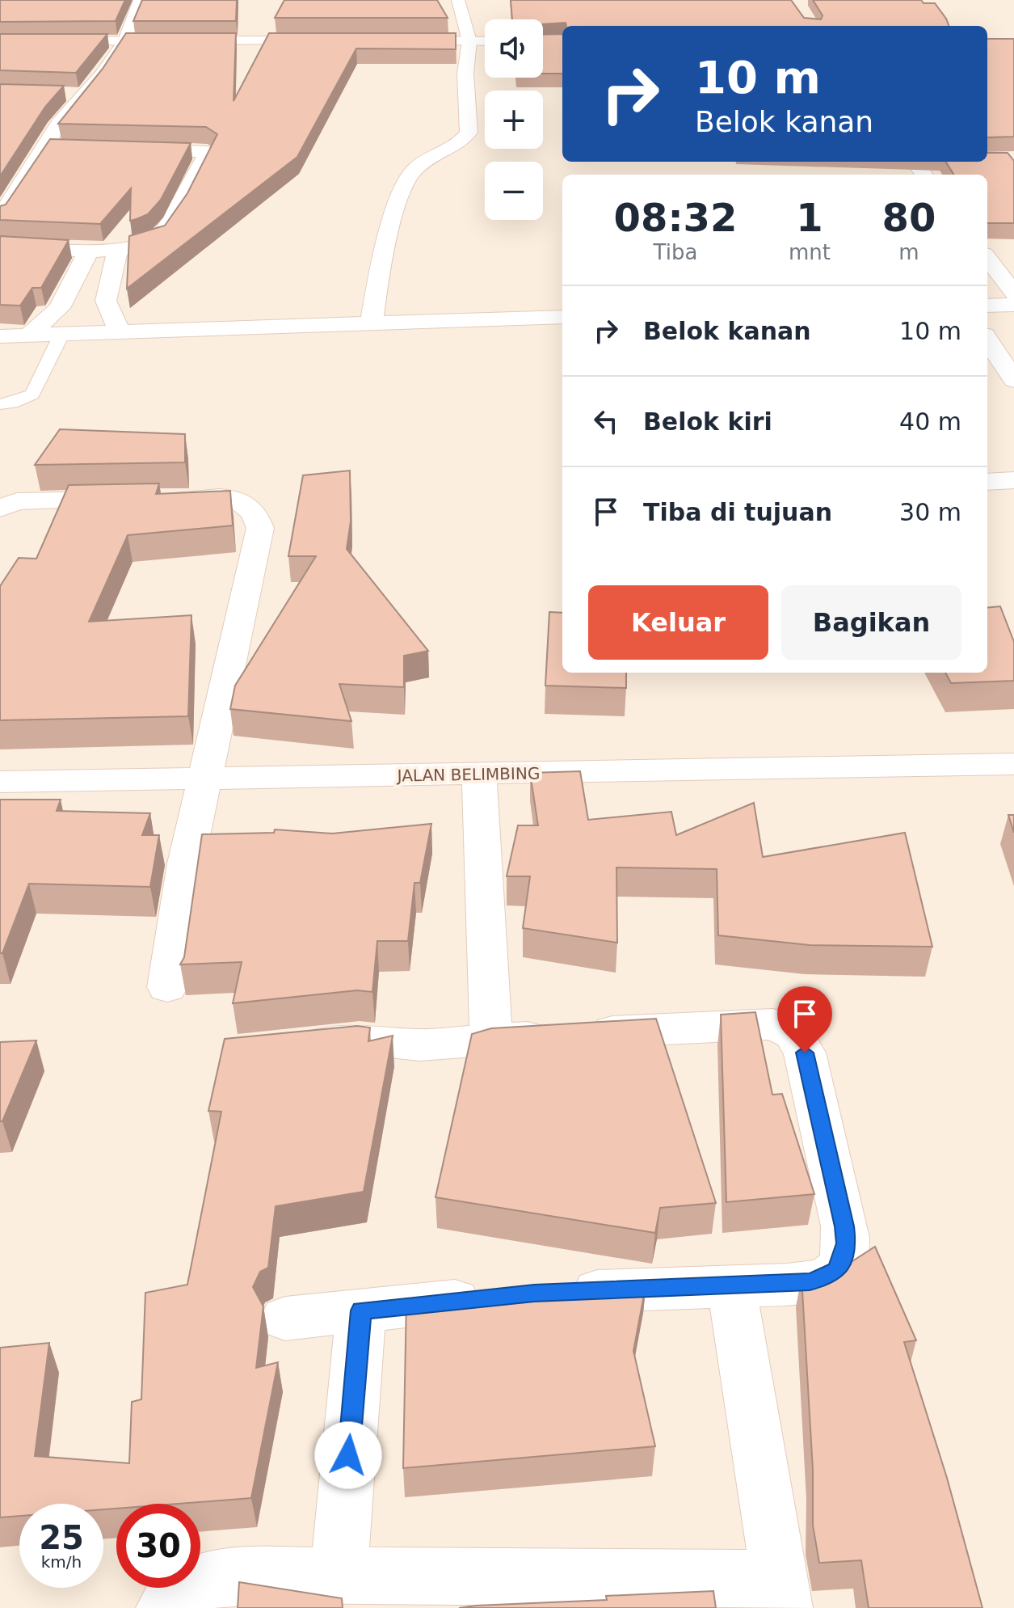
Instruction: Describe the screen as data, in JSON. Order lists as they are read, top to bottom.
{
  "streets": {
    "street": ["JALAN BELIMBING"]
  },
  "page": {
    "map_buttons": ["+", "−"],
    "turn": ["10 m", "Belok kanan"],
    "eta": [
      "08:32",
      "Tiba",
      "1",
      "mnt",
      "80",
      "m"
    ],
    "list": [
      {
        "name": "Belok kanan",
        "value": "10 m"
      },
      {
        "name": "Belok kiri",
        "value": "40 m"
      },
      {
        "name": "Tiba di tujuan",
        "value": "30 m"
      }
    ],
    "buttons": ["Keluar", "Bagikan"],
    "speed": "25 km/h",
    "limit": "30"
  }
}
